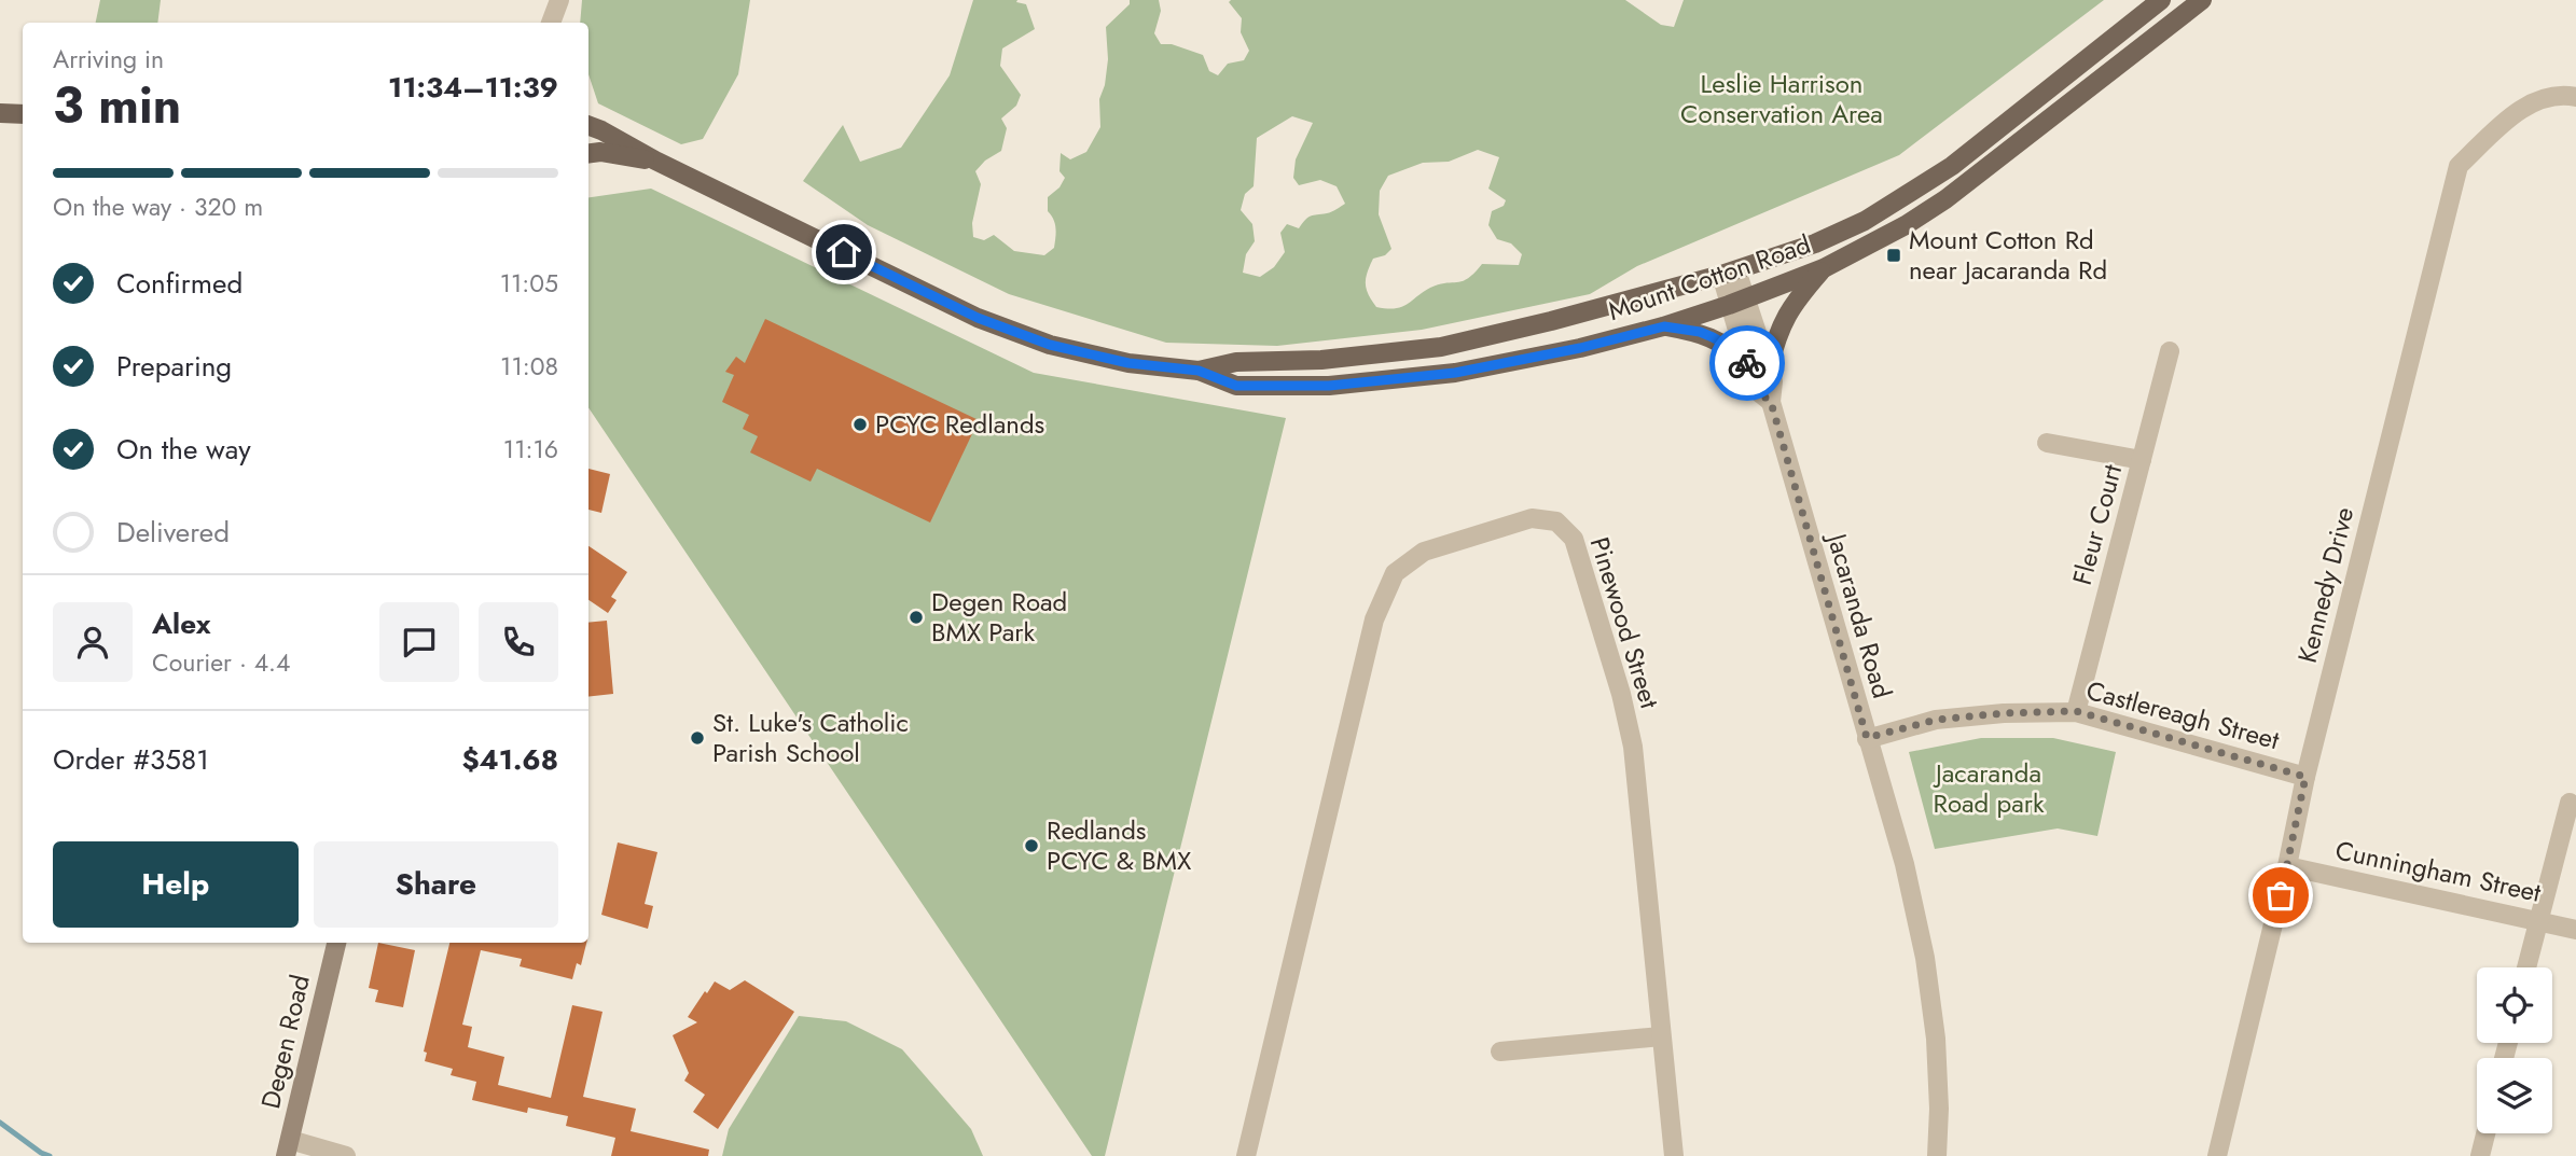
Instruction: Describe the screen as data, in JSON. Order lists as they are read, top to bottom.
{
  "streets": {
    "main road": ["Mount Cotton Road"],
    "street": [
      "Fleur Court",
      "Kennedy Drive",
      "Jacaranda Road",
      "Pinewood Street",
      "Castlereagh Street",
      "Cunningham Street",
      "Degen Road"
    ]
  },
  "crossings": [
    ["Mount Cotton Road", "Jacaranda Road"],
    ["Fleur Court", "Castlereagh Street"],
    ["Kennedy Drive", "Castlereagh Street"],
    ["Kennedy Drive", "Cunningham Street"],
    ["Jacaranda Road", "Castlereagh Street"]
  ],
  "parks": ["Leslie Harrison Conservation Area", "Jacaranda Road park"],
  "places": {
    "transit": ["Mount Cotton Rd near Jacaranda Rd"],
    "other": [
      "PCYC Redlands",
      "Degen Road BMX Park",
      "St. Luke's Catholic Parish School",
      "Redlands PCYC & BMX"
    ]
  },
  "page": {
    "heading": ["3 min", "Arriving in", "11:34–11:39"],
    "panel": [
      "Alex",
      "Courier · 4.4",
      "Order #3581",
      "$41.68"
    ],
    "bar": "On the way · 320 m",
    "list": [
      ["Confirmed", "11:05"],
      ["Preparing", "11:08"],
      ["On the way", "11:16"],
      "Delivered"
    ],
    "buttons": ["Help", "Share"]
  }
}
